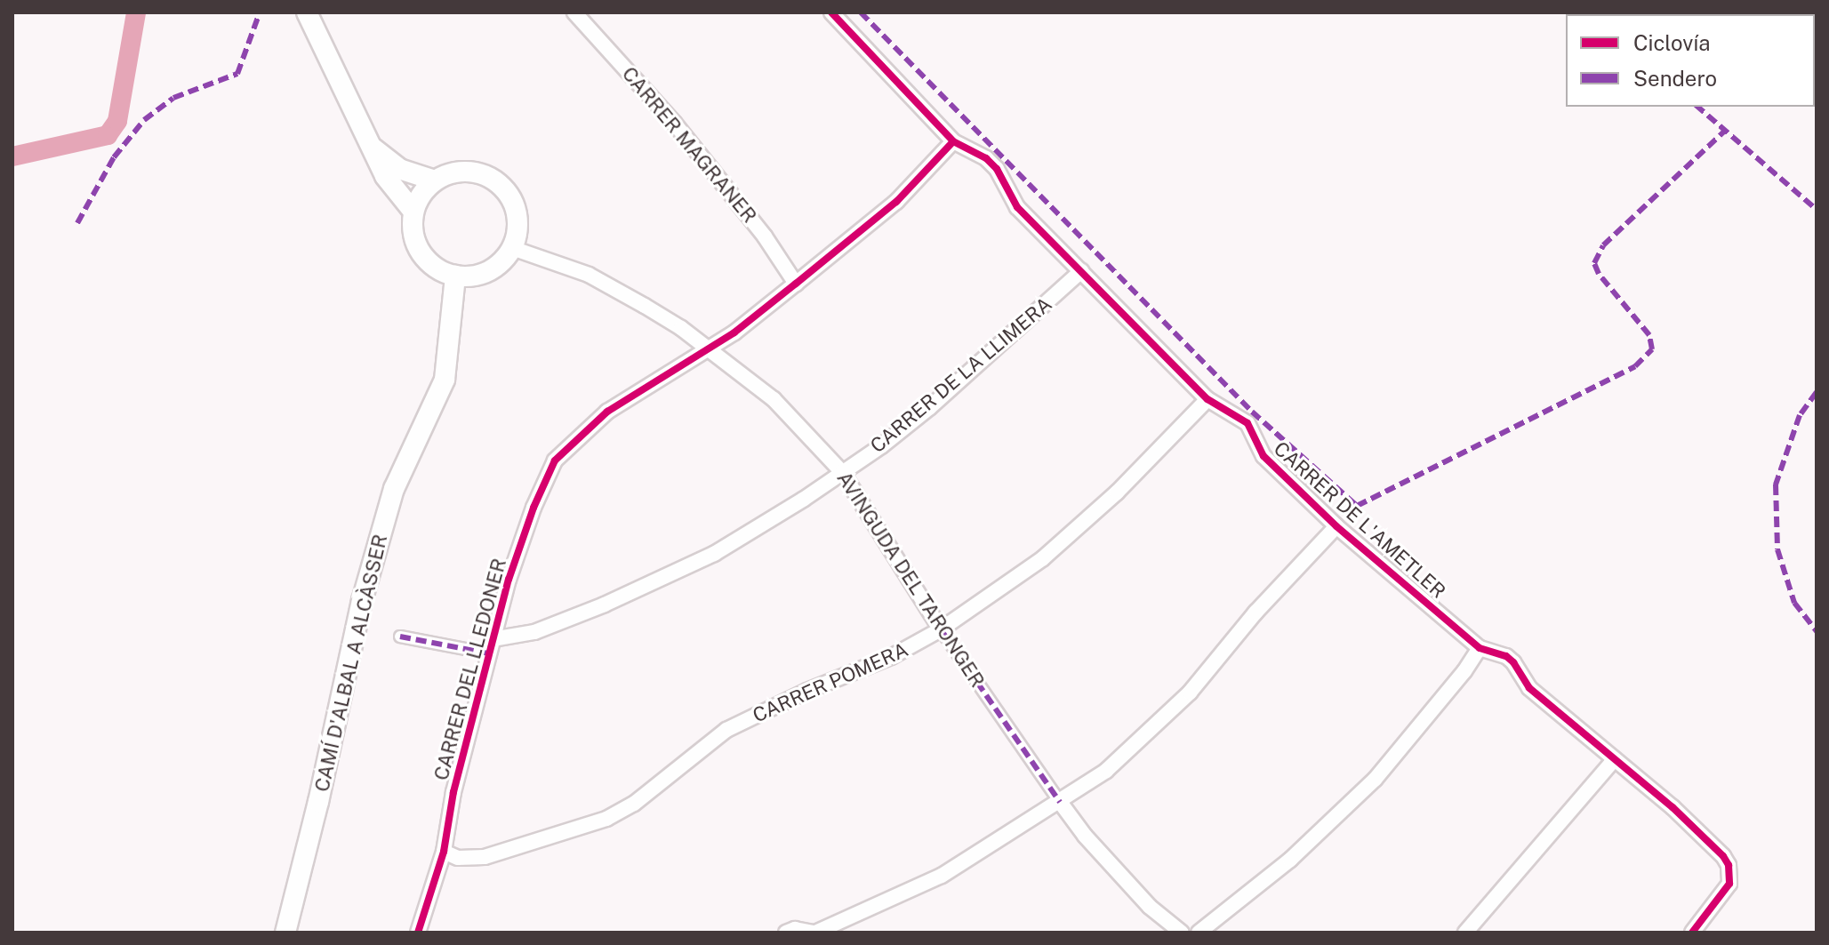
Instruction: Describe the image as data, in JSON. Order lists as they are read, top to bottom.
{
  "streets": {
    "street": [
      "CARRER MAGRANER",
      "CARRER DE LA LLIMERA",
      "CARRER DE L'AMETLER",
      "AVINGUDA DEL TARONGER",
      "CAMÍ D'ALBAL A ALCÀSSER",
      "CARRER DEL LLEDONER",
      "CARRER POMERA"
    ]
  },
  "crossings": [
    ["CARRER MAGRANER", "CARRER DEL LLEDONER"],
    ["CARRER DE LA LLIMERA", "CARRER DE L'AMETLER"],
    ["CARRER DE LA LLIMERA", "AVINGUDA DEL TARONGER"],
    ["CARRER DE LA LLIMERA", "CARRER DEL LLEDONER"],
    ["CARRER DE L'AMETLER", "CARRER DEL LLEDONER"],
    ["CARRER DE L'AMETLER", "CARRER POMERA"],
    ["AVINGUDA DEL TARONGER", "CAMÍ D'ALBAL A ALCÀSSER"],
    ["AVINGUDA DEL TARONGER", "CARRER DEL LLEDONER"],
    ["AVINGUDA DEL TARONGER", "CARRER POMERA"],
    ["CARRER DEL LLEDONER", "CARRER POMERA"]
  ],
  "legend": ["Ciclovía", "Sendero"]
}
